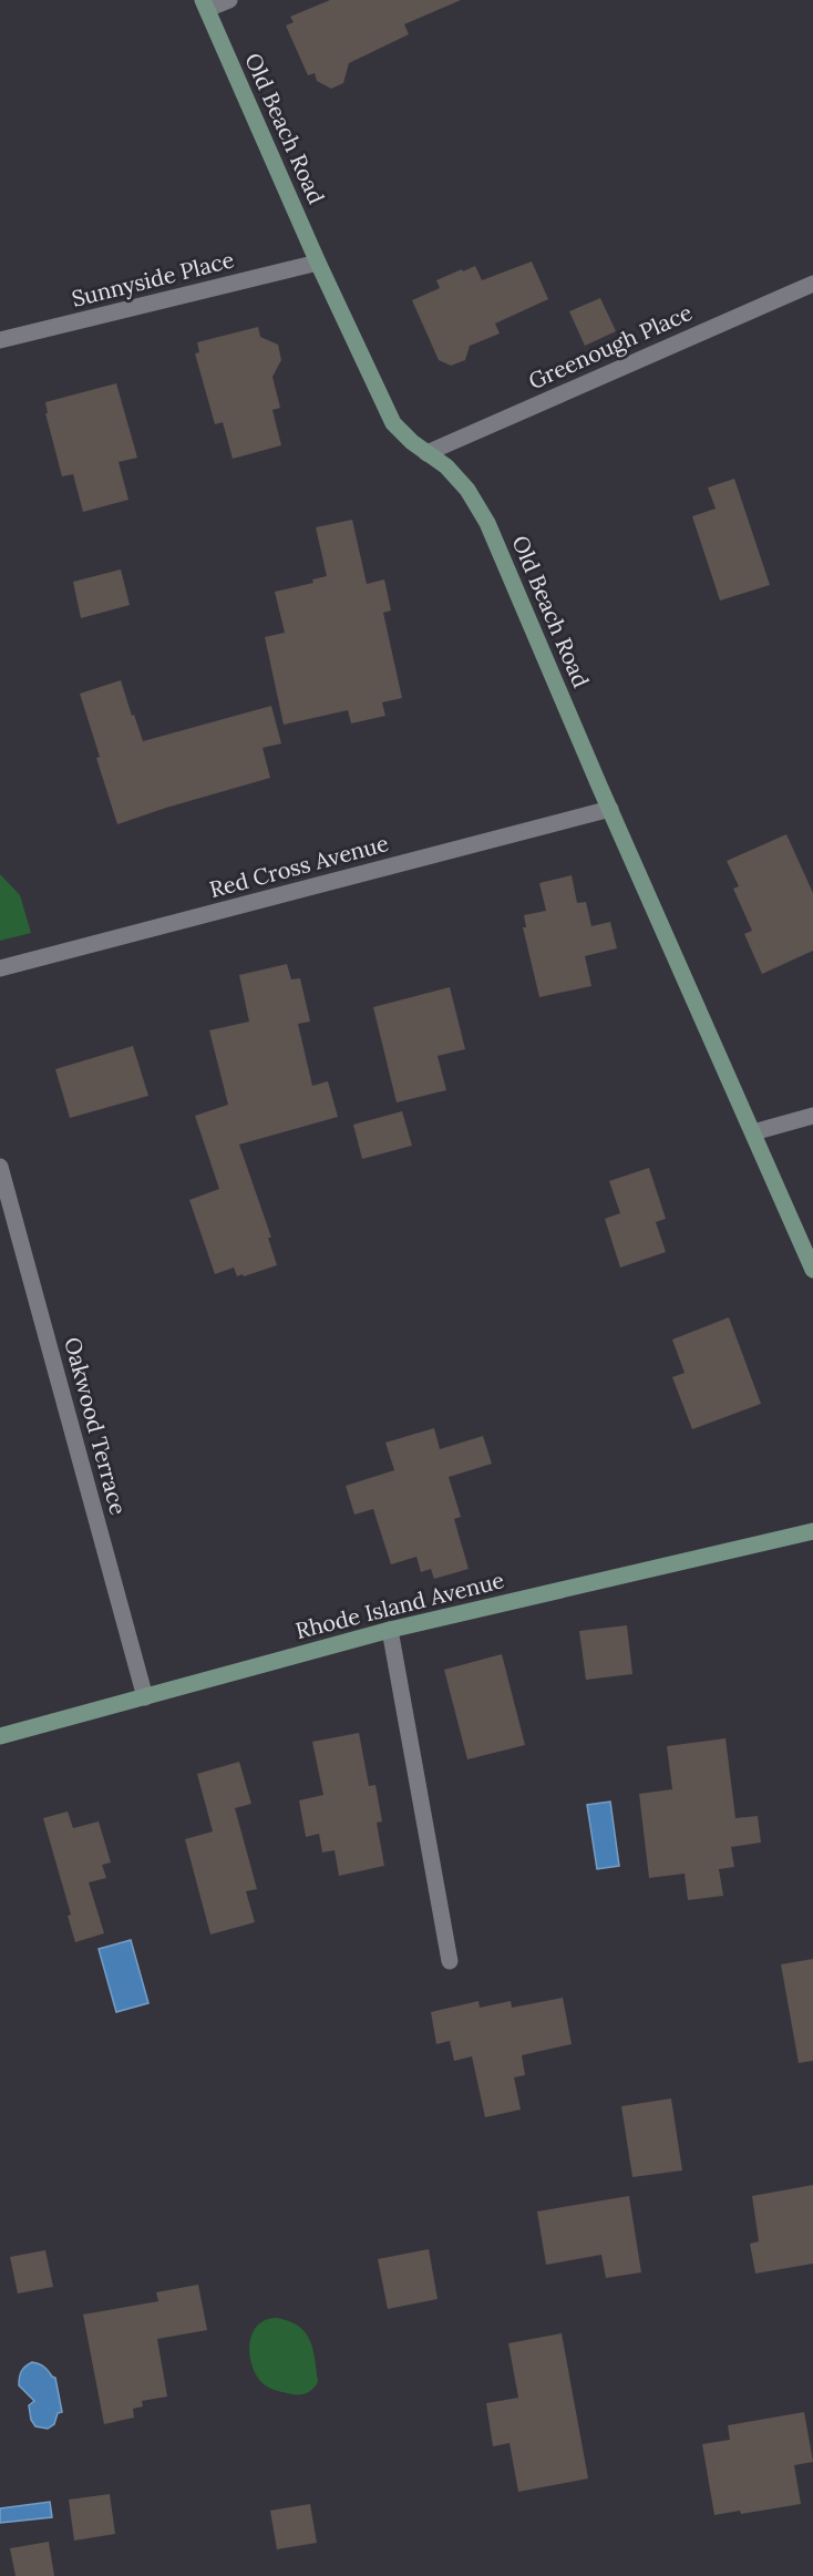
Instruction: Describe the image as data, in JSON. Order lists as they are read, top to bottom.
{
  "streets": {
    "street": [
      "Old Beach Road",
      "Sunnyside Place",
      "Greenough Place",
      "Red Cross Avenue",
      "Oakwood Terrace",
      "Rhode Island Avenue"
    ]
  },
  "crossings": [
    ["Old Beach Road", "Sunnyside Place"],
    ["Old Beach Road", "Greenough Place"],
    ["Old Beach Road", "Red Cross Avenue"],
    ["Oakwood Terrace", "Rhode Island Avenue"]
  ]
}
